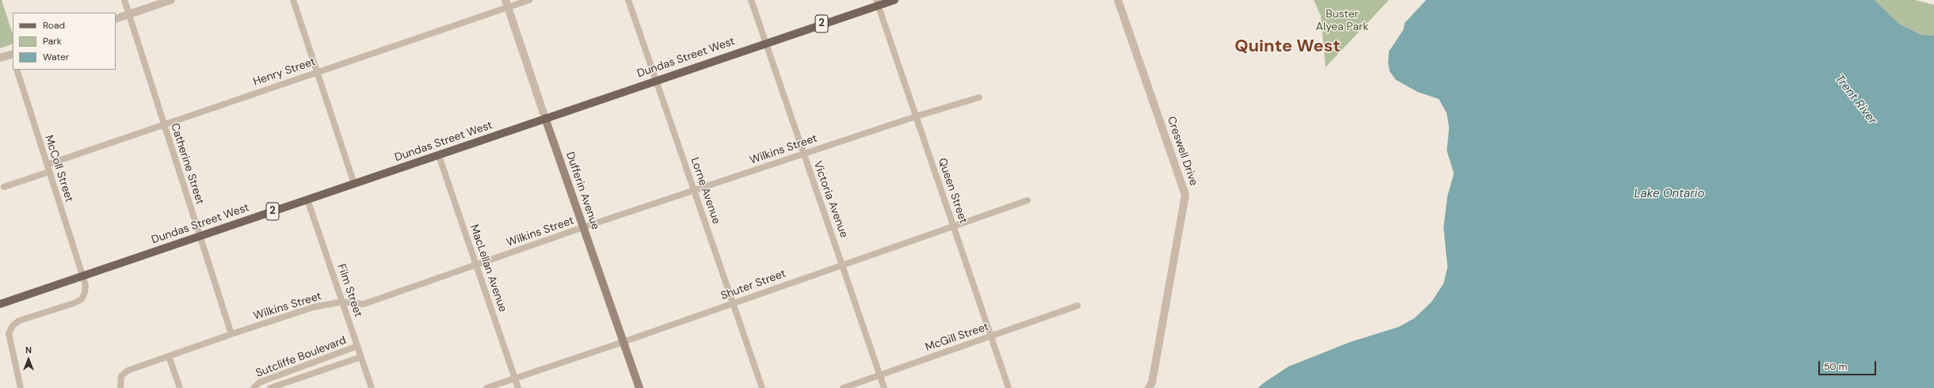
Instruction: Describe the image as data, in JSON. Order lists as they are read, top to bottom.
{
  "streets": {
    "main road": ["2", "Dundas Street West", "Dufferin Avenue"],
    "street": [
      "Henry Street",
      "Wilkins Street",
      "Creswell Drive",
      "Catherine Street",
      "McColl Street",
      "Lorne Avenue",
      "Queen Street",
      "Victoria Avenue",
      "MacLellan Avenue",
      "Shuter Street",
      "Film Street",
      "McGill Street",
      "Sutcliffe Boulevard"
    ]
  },
  "crossings": [
    ["Dundas Street West", "Catherine Street"],
    ["Dundas Street West", "McColl Street"],
    ["Dundas Street West", "Dufferin Avenue"],
    ["Dundas Street West", "Lorne Avenue"],
    ["Dundas Street West", "Queen Street"],
    ["Dundas Street West", "Victoria Avenue"],
    ["Dundas Street West", "MacLellan Avenue"],
    ["Dundas Street West", "Film Street"],
    ["Henry Street", "Catherine Street"],
    ["Henry Street", "McColl Street"],
    ["Henry Street", "Dufferin Avenue"],
    ["Wilkins Street", "Catherine Street"],
    ["Wilkins Street", "Dufferin Avenue"],
    ["Wilkins Street", "Lorne Avenue"],
    ["Wilkins Street", "Queen Street"],
    ["Wilkins Street", "Victoria Avenue"],
    ["Wilkins Street", "MacLellan Avenue"],
    ["Wilkins Street", "Film Street"],
    ["Dufferin Avenue", "Shuter Street"],
    ["Lorne Avenue", "Shuter Street"],
    ["Queen Street", "Shuter Street"],
    ["Queen Street", "McGill Street"],
    ["Victoria Avenue", "Shuter Street"],
    ["Victoria Avenue", "McGill Street"],
    ["MacLellan Avenue", "Shuter Street"],
    ["Film Street", "Sutcliffe Boulevard"]
  ],
  "districts": ["Quinte West"],
  "water": ["Trent River", "Lake Ontario"],
  "parks": ["Buster Alyea Park"],
  "legend": ["Road", "Park", "Water"],
  "scale_bar": "50 m",
  "north": "top"
}
